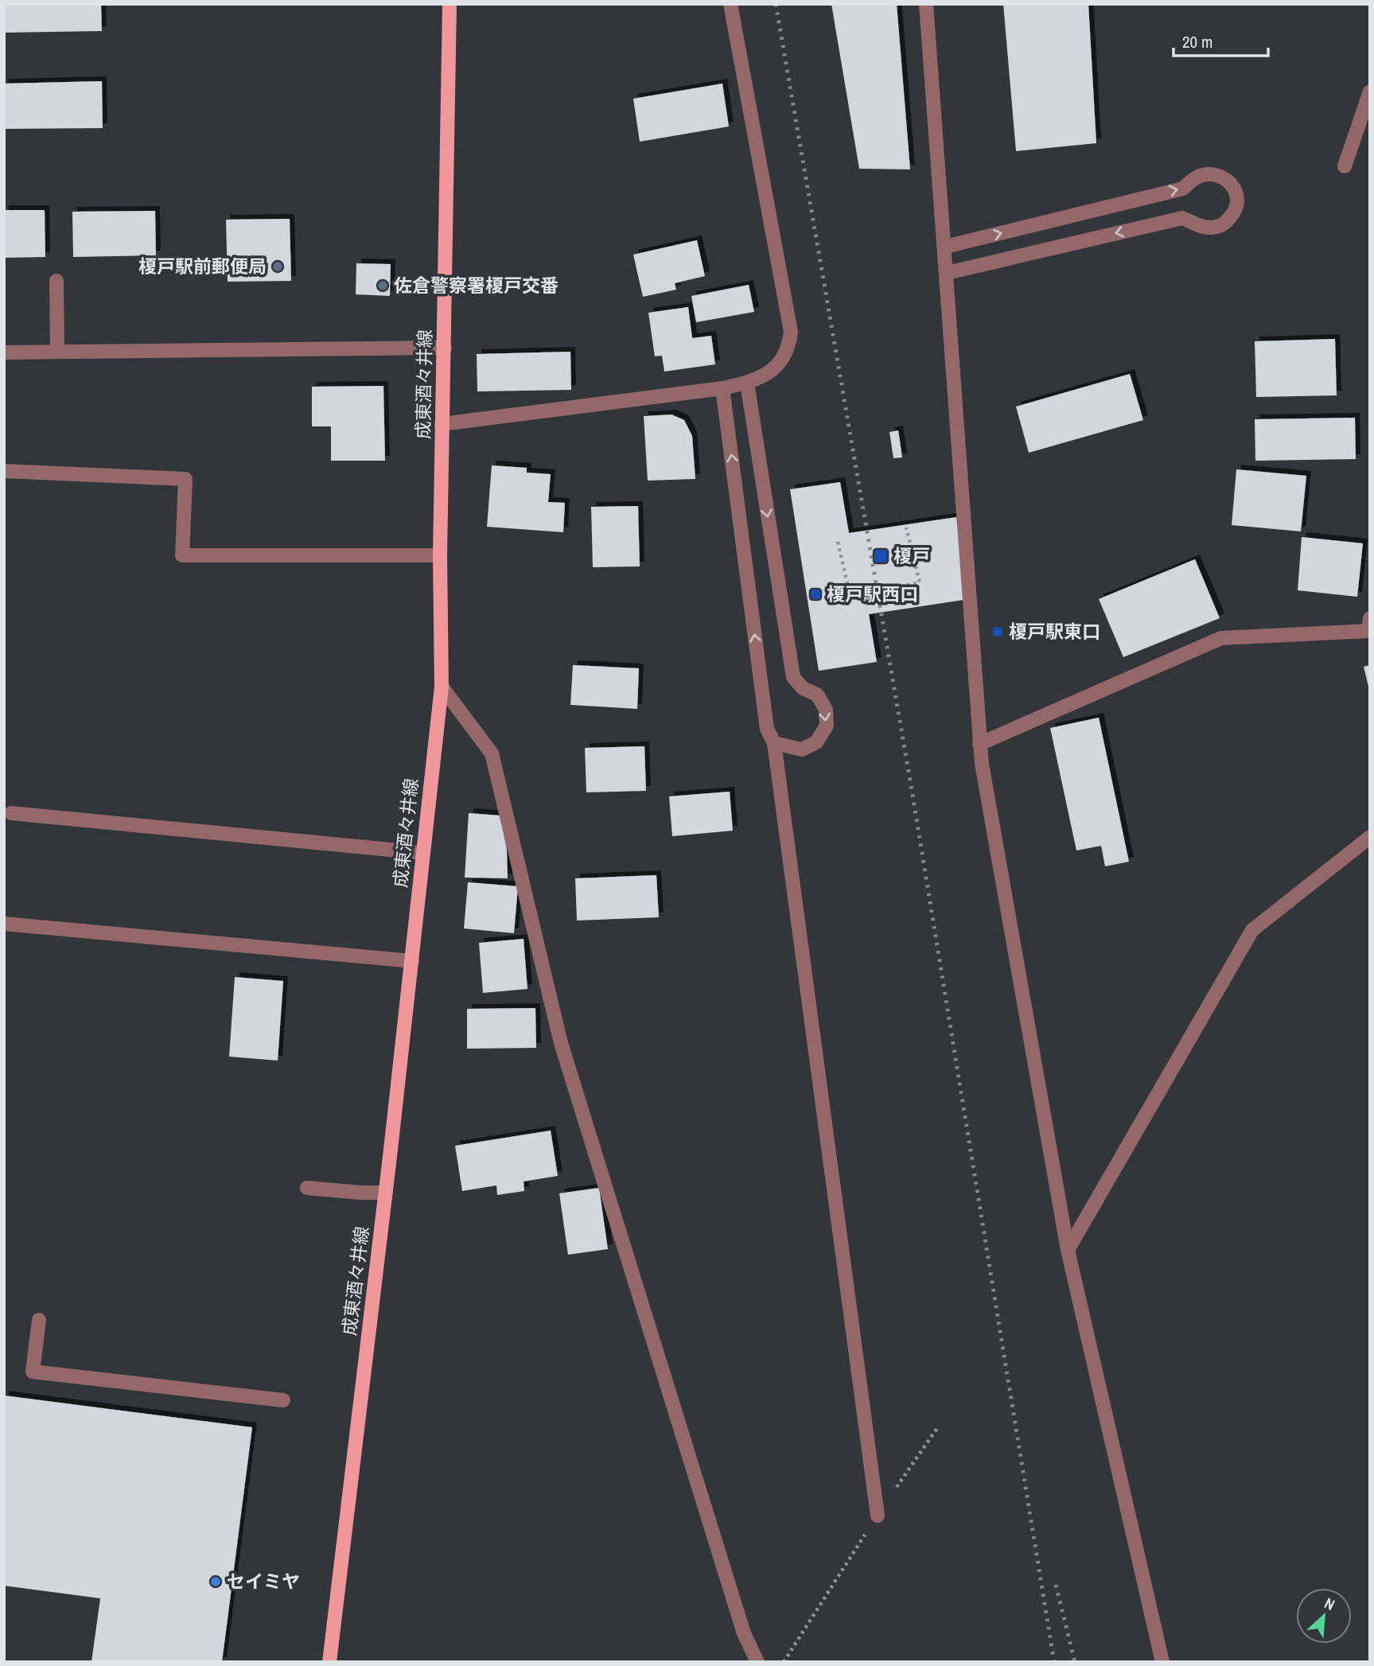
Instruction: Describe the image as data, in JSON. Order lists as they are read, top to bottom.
{
  "streets": {
    "main road": ["成東酒々井線"]
  },
  "places": {
    "other": ["榎戸駅前郵便局", "佐倉警察署榎戸交番", "セイミヤ"],
    "transit": ["榎戸", "榎戸駅西口", "榎戸駅東口"]
  },
  "scale_bar": "20 m",
  "north": "top right"
}
